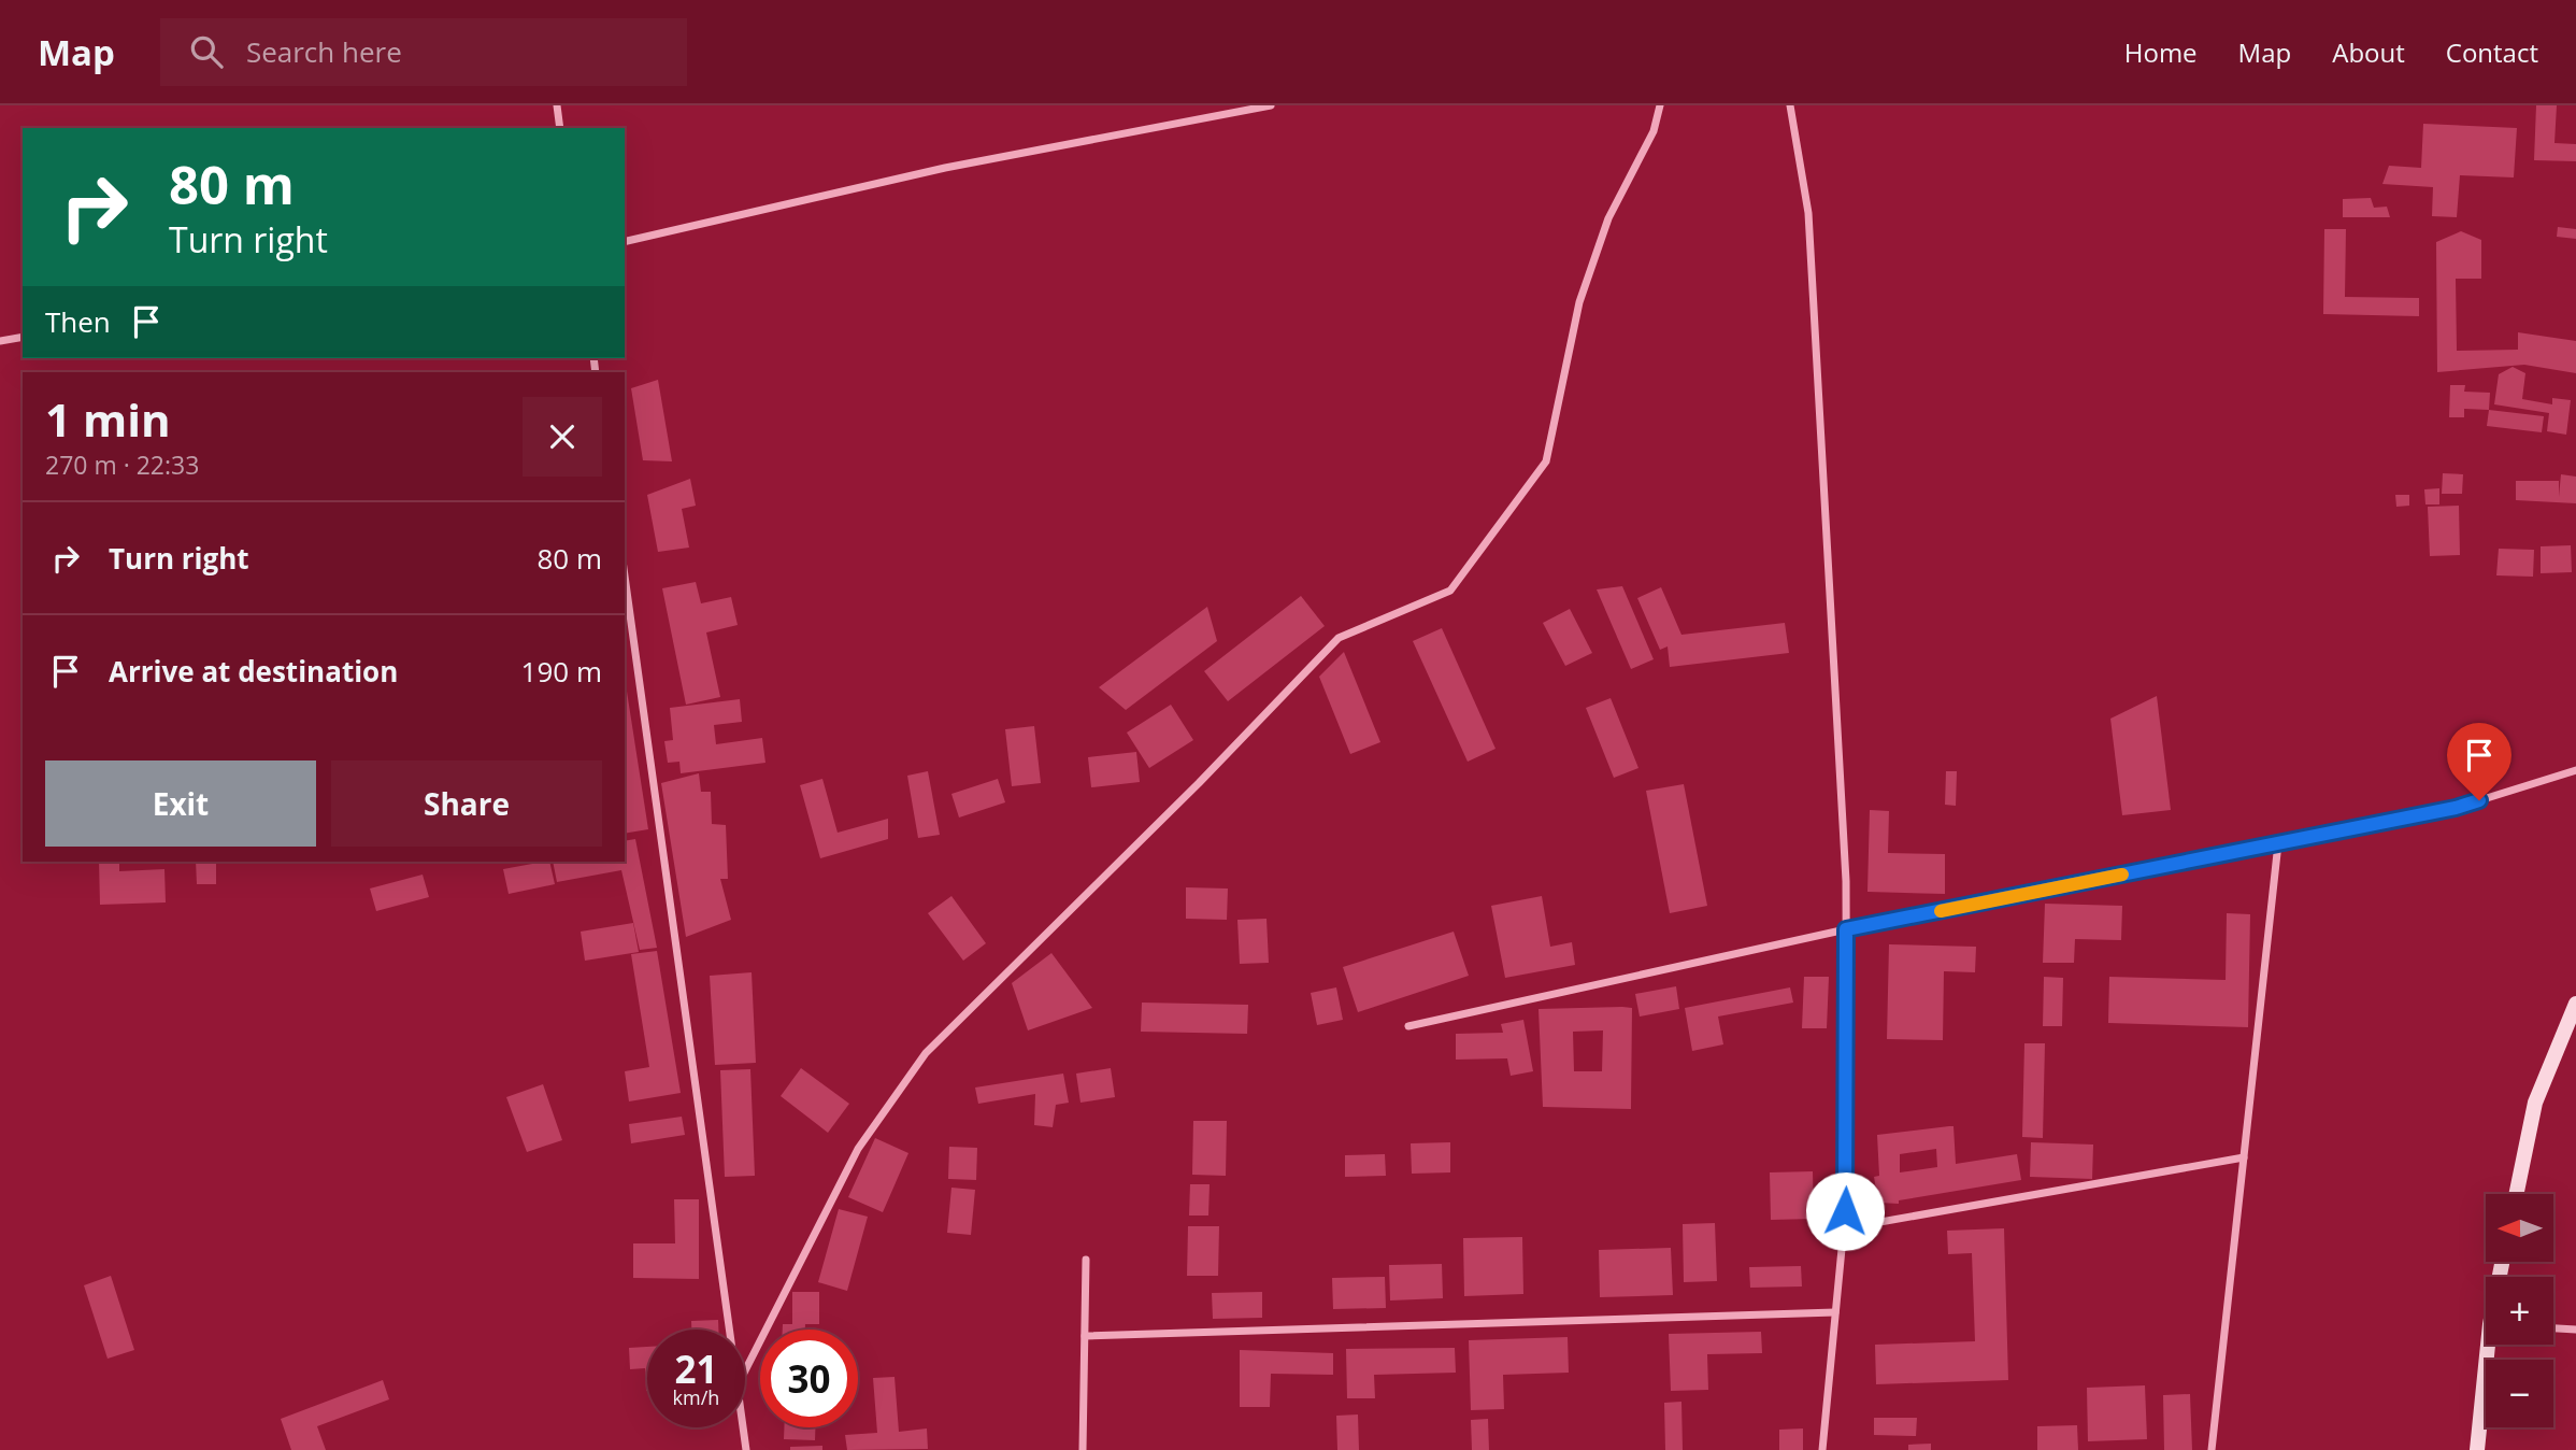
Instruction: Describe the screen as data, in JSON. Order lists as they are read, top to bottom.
{
  "north": "left",
  "page": {
    "header": "Map",
    "search": "Search here",
    "nav": [
      "Home",
      "Map",
      "About",
      "Contact"
    ],
    "turn": ["80 m", "Turn right"],
    "then": "Then",
    "heading": ["1 min", "270 m · 22:33"],
    "list": [
      {
        "name": "Turn right",
        "value": "80 m"
      },
      {
        "name": "Arrive at destination",
        "value": "190 m"
      }
    ],
    "buttons": ["Exit", "Share"],
    "map_buttons": ["+", "−"],
    "speed": "21 km/h",
    "limit": "30"
  }
}
